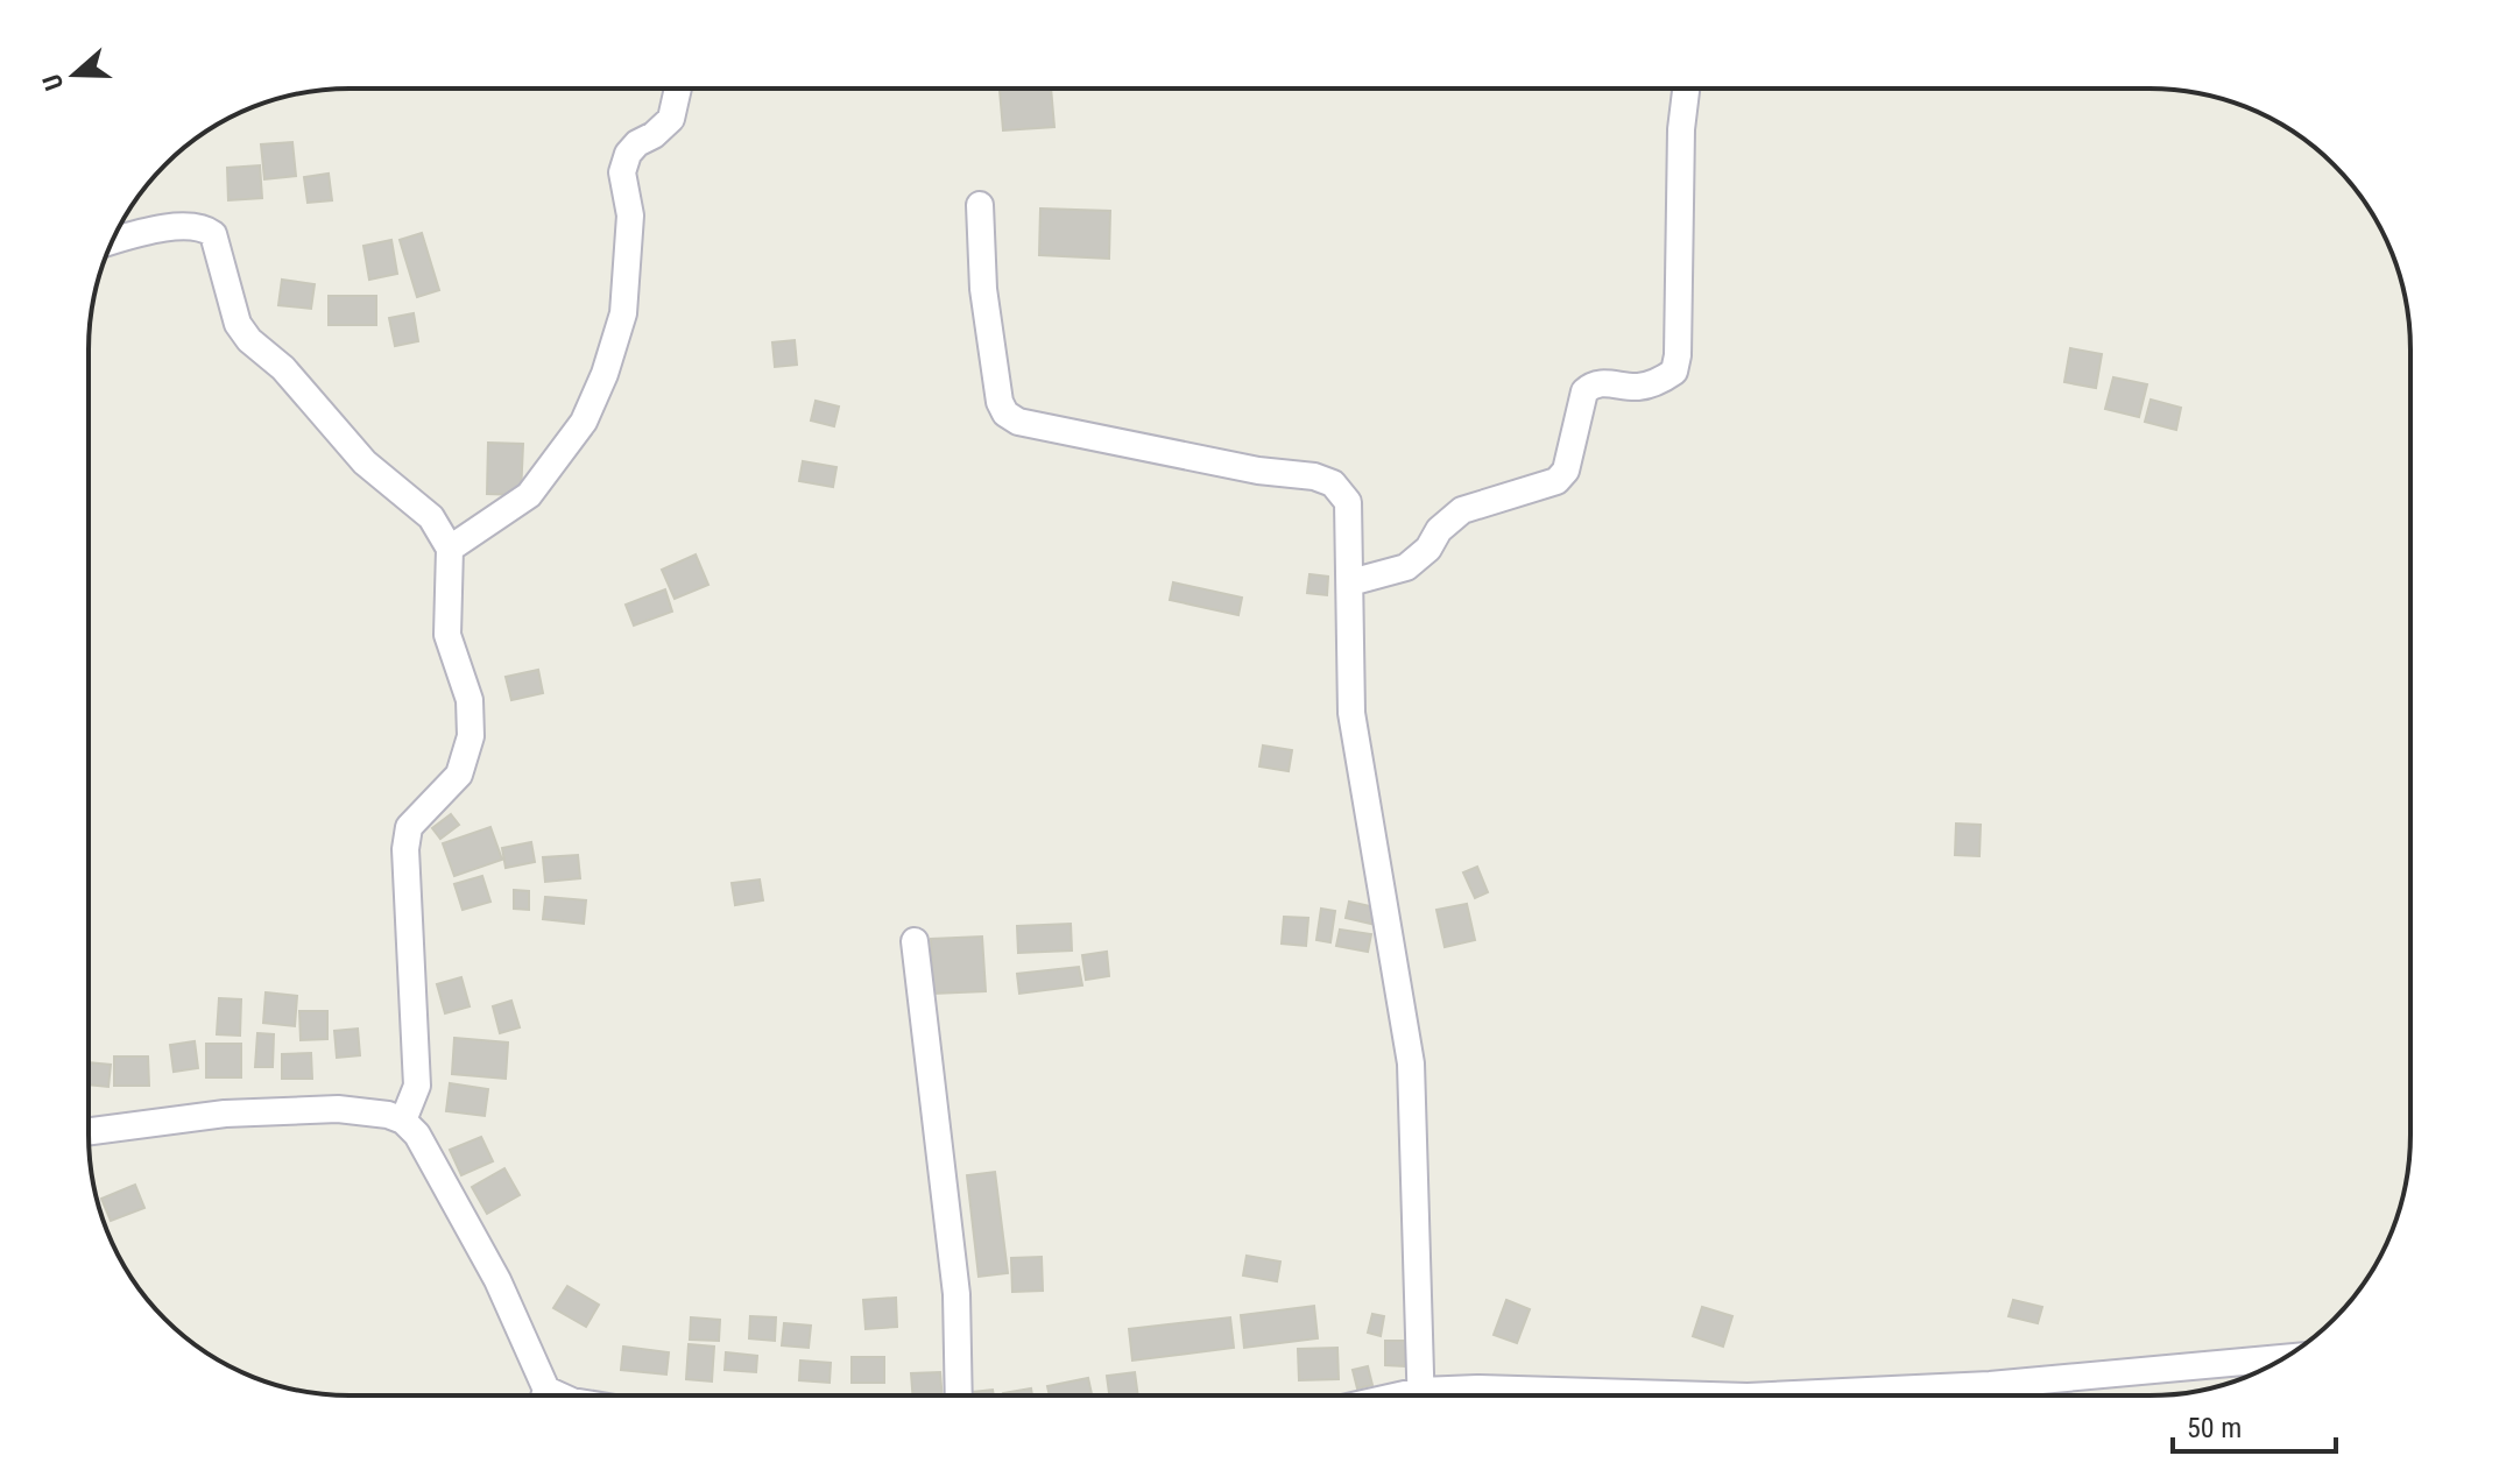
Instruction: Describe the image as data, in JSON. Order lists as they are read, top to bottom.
{
  "scale_bar": "50 m",
  "north": "left"
}
